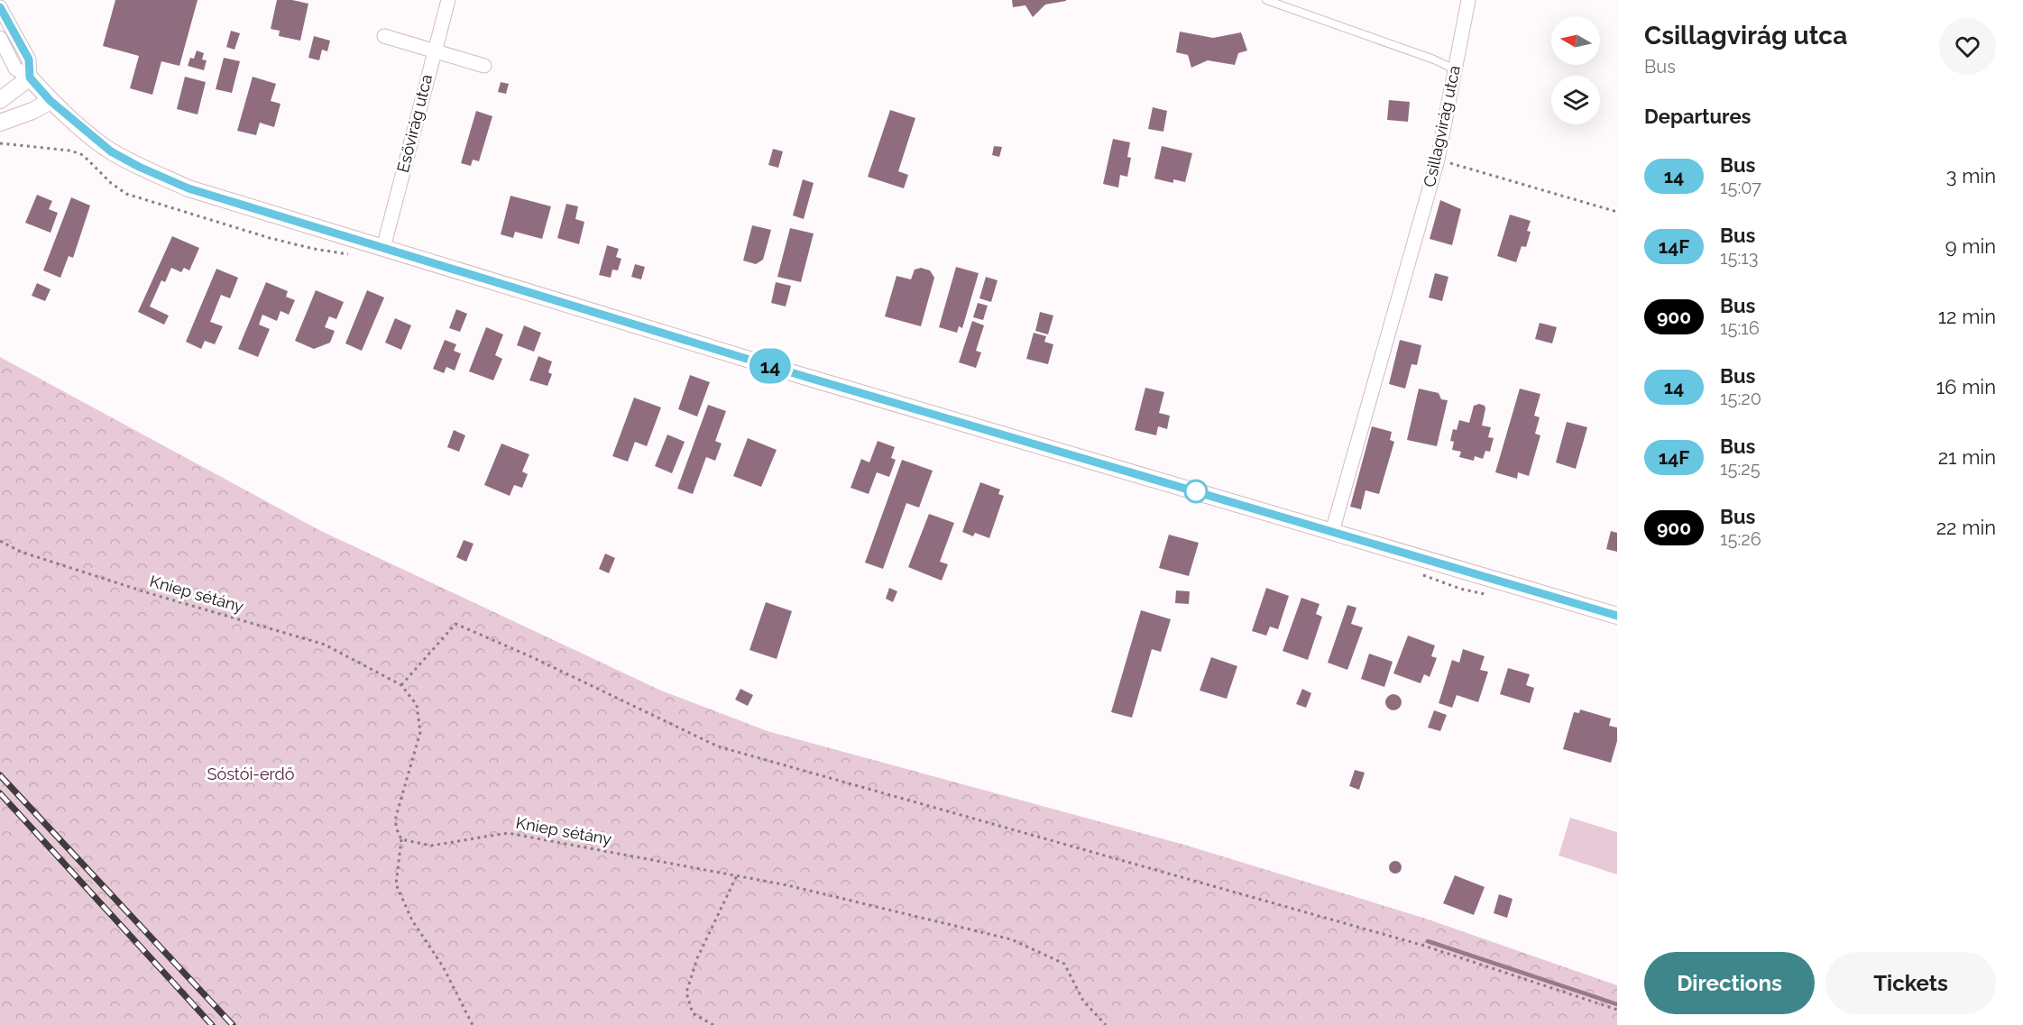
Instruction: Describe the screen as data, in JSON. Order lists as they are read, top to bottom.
{
  "streets": {
    "street": ["Esővirág utca", "Csillagvirág utca"],
    "path": ["Kniep sétány"]
  },
  "parks": ["Sóstói-erdő"],
  "lines": ["bus line 14"],
  "north": "left",
  "page": {
    "on_map": "14",
    "heading": [
      ["Csillagvirág utca", "Bus"],
      "Departures"
    ],
    "list": [
      {
        "mark": "14",
        "name": "Bus",
        "note": "15:07",
        "value": "3 min"
      },
      {
        "mark": "14F",
        "name": "Bus",
        "note": "15:13",
        "value": "9 min"
      },
      {
        "mark": "900",
        "name": "Bus",
        "note": "15:16",
        "value": "12 min"
      },
      {
        "mark": "14",
        "name": "Bus",
        "note": "15:20",
        "value": "16 min"
      },
      {
        "mark": "14F",
        "name": "Bus",
        "note": "15:25",
        "value": "21 min"
      },
      {
        "mark": "900",
        "name": "Bus",
        "note": "15:26",
        "value": "22 min"
      }
    ],
    "buttons": ["Directions", "Tickets"]
  }
}
